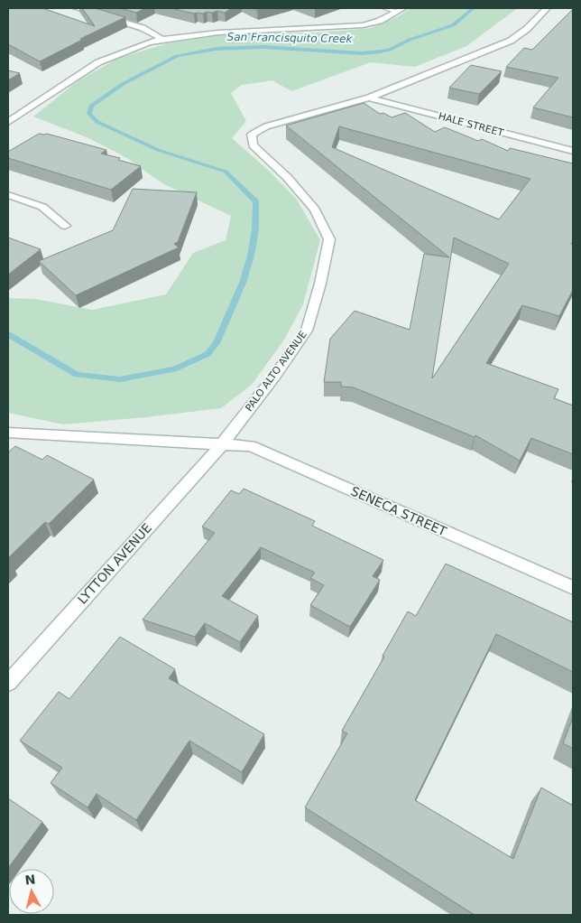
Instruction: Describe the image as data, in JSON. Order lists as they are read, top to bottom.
{
  "streets": {
    "street": [
      "HALE STREET",
      "PALO ALTO AVENUE",
      "SENECA STREET",
      "LYTTON AVENUE"
    ]
  },
  "crossings": [
    ["HALE STREET", "PALO ALTO AVENUE"],
    ["PALO ALTO AVENUE", "SENECA STREET"],
    ["PALO ALTO AVENUE", "LYTTON AVENUE"],
    ["SENECA STREET", "LYTTON AVENUE"]
  ],
  "water": ["San Francisquito Creek"],
  "north": "top"
}
